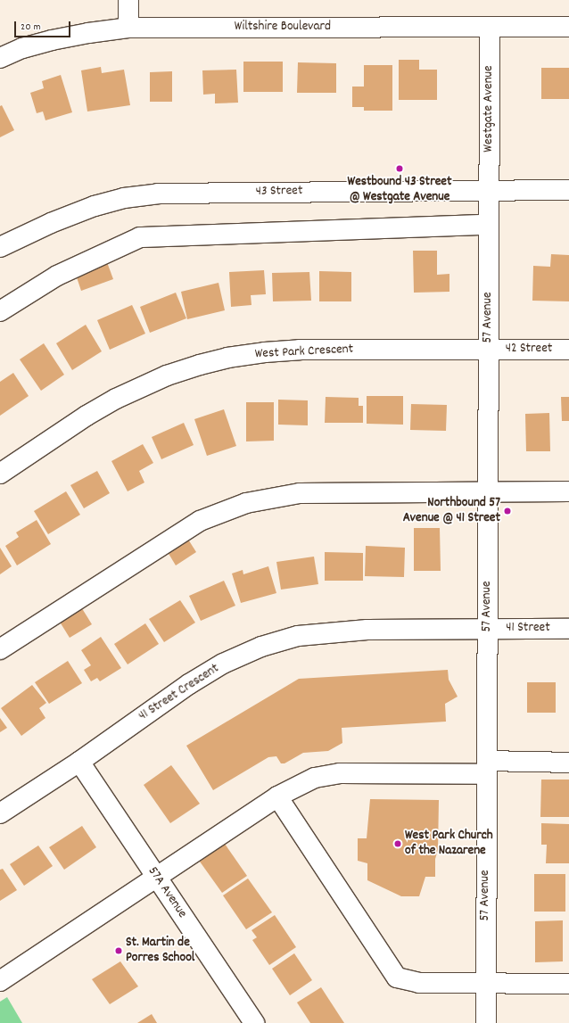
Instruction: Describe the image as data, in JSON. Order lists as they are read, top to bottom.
{
  "streets": {
    "street": [
      "Wiltshire Boulevard",
      "Westgate Avenue",
      "43 Street",
      "57 Avenue",
      "42 Street",
      "West Park Crescent",
      "41 Street",
      "41 Street Crescent",
      "57A Avenue"
    ]
  },
  "crossings": [
    ["Wiltshire Boulevard", "Westgate Avenue"],
    ["Westgate Avenue", "43 Street"],
    ["Westgate Avenue", "57 Avenue"],
    ["43 Street", "57 Avenue"],
    ["57 Avenue", "42 Street"],
    ["57 Avenue", "West Park Crescent"],
    ["57 Avenue", "41 Street"],
    ["57 Avenue", "41 Street Crescent"],
    ["42 Street", "West Park Crescent"],
    ["41 Street", "41 Street Crescent"],
    ["41 Street Crescent", "57A Avenue"]
  ],
  "places": [
    "Westbound 43 Street @ Westgate Avenue",
    "Northbound 57 Avenue @ 41 Street",
    "West Park Church of the Nazarene",
    "St. Martin de Porres School"
  ],
  "scale_bar": "20 m"
}
